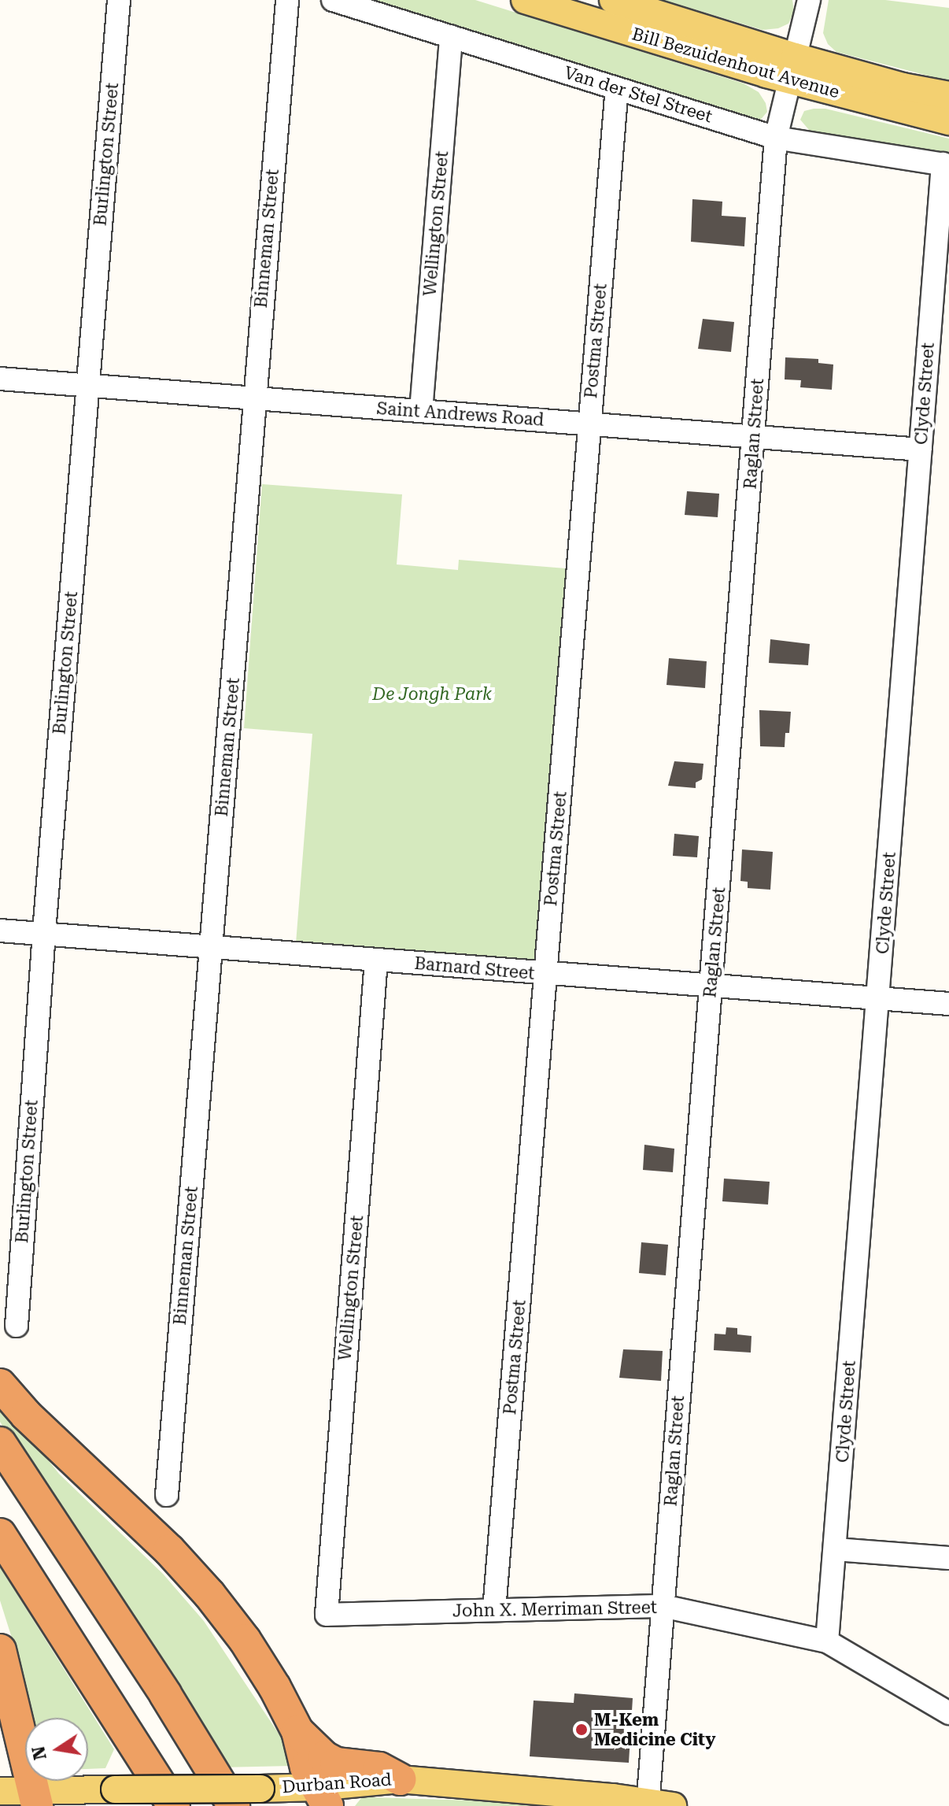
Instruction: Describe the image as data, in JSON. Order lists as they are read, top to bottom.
{
  "streets": {
    "main road": ["Bill Bezuidenhout Avenue", "Durban Road"],
    "street": [
      "Van der Stel Street",
      "Burlington Street",
      "Wellington Street",
      "Binneman Street",
      "Postma Street",
      "Clyde Street",
      "Saint Andrews Road",
      "Raglan Street",
      "Barnard Street",
      "John X. Merriman Street"
    ]
  },
  "crossings": [
    ["Bill Bezuidenhout Avenue", "Raglan Street"],
    ["Van der Stel Street", "Wellington Street"],
    ["Van der Stel Street", "Postma Street"],
    ["Van der Stel Street", "Clyde Street"],
    ["Van der Stel Street", "Raglan Street"],
    ["Burlington Street", "Saint Andrews Road"],
    ["Burlington Street", "Barnard Street"],
    ["Wellington Street", "Saint Andrews Road"],
    ["Wellington Street", "Barnard Street"],
    ["Wellington Street", "John X. Merriman Street"],
    ["Binneman Street", "Saint Andrews Road"],
    ["Binneman Street", "Barnard Street"],
    ["Postma Street", "Saint Andrews Road"],
    ["Postma Street", "Barnard Street"],
    ["Postma Street", "John X. Merriman Street"],
    ["Clyde Street", "Saint Andrews Road"],
    ["Clyde Street", "Barnard Street"],
    ["Clyde Street", "John X. Merriman Street"],
    ["Saint Andrews Road", "Raglan Street"],
    ["Raglan Street", "Barnard Street"],
    ["Raglan Street", "John X. Merriman Street"]
  ],
  "parks": ["De Jongh Park"],
  "places": ["M-Kem Medicine City"],
  "north": "left"
}
